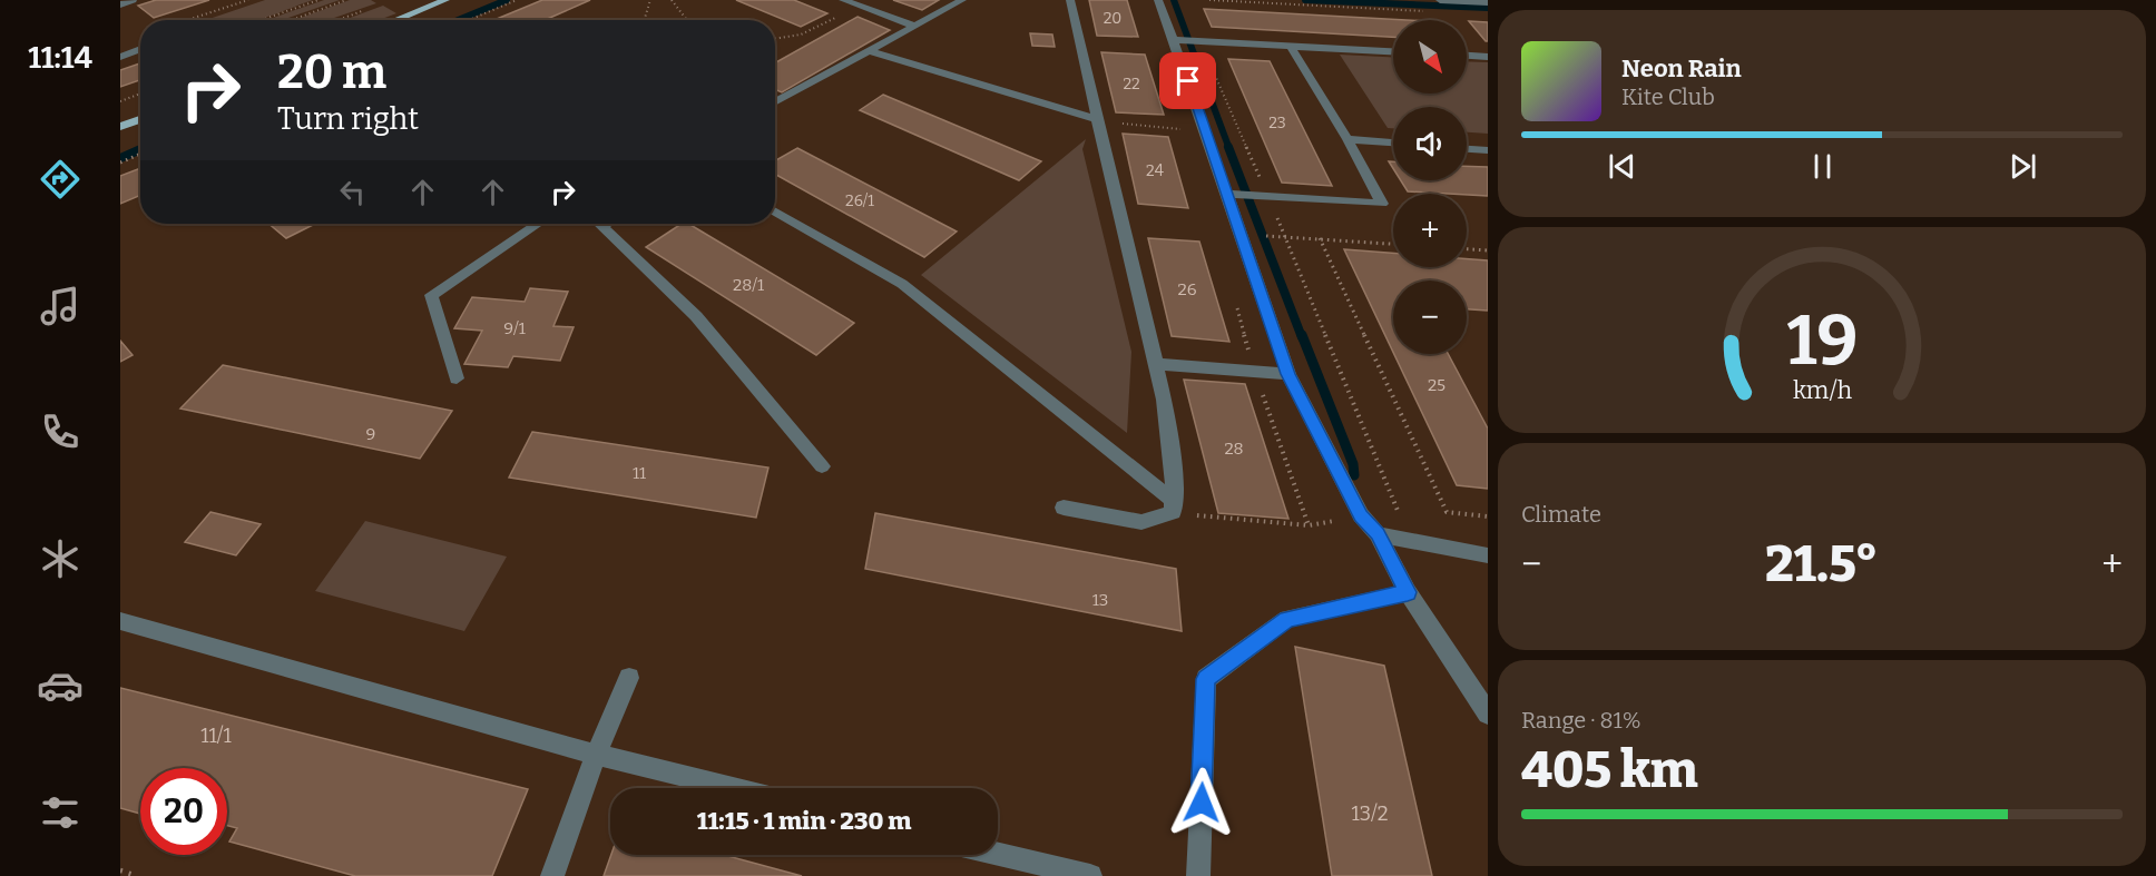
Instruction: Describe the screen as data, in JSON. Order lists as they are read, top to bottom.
{
  "house_numbers": [
    "20",
    "22",
    "23",
    "24",
    "26/1",
    "28/1",
    "26",
    "9/1",
    "25",
    "9",
    "28",
    "11",
    "13",
    "11/1",
    "13/2"
  ],
  "north": "bottom right",
  "page": {
    "tabs": "11:14",
    "map_buttons": ["+", "−"],
    "turn": ["20 m", "Turn right"],
    "song": ["Neon Rain", "Kite Club"],
    "tile": [
      "Climate",
      ["Range · 81%", "405 km"]
    ],
    "heat": ["−", "21.5°", "+"],
    "limit": "20",
    "trip": "11:15 · 1 min · 230 m",
    "gauge": ["19", "km/h"]
  }
}
